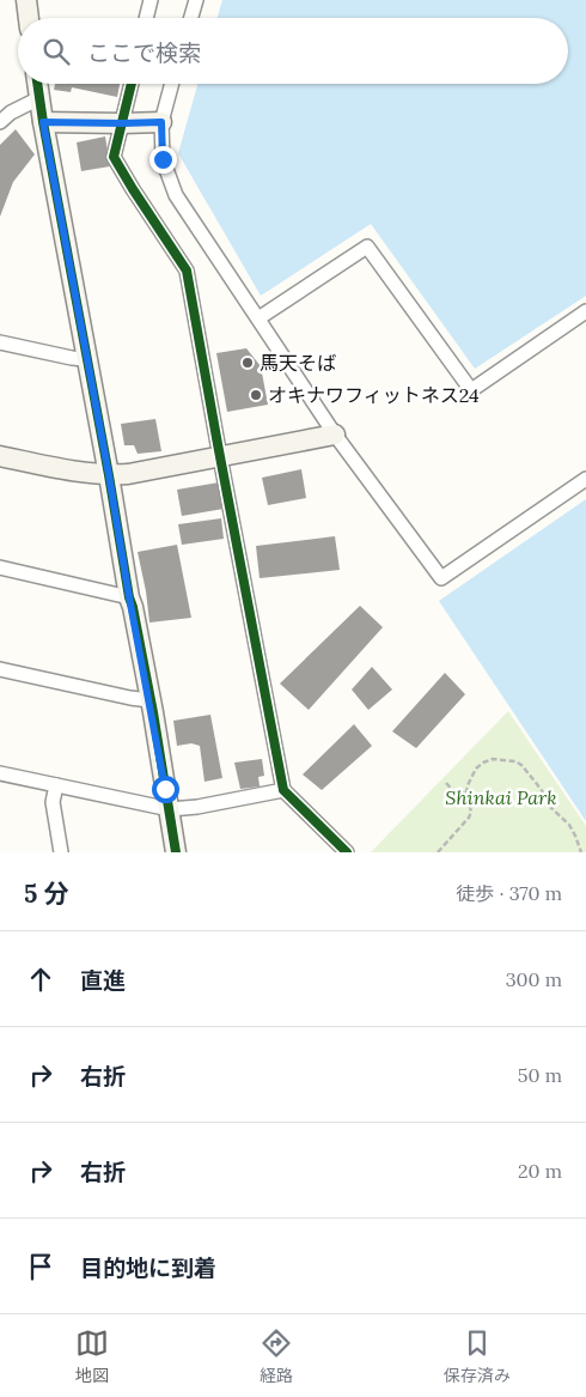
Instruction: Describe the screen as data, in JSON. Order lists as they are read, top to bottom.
{
  "parks": ["Shinkai Park"],
  "places": ["馬天そば", "オキナワフィットネス24"],
  "page": {
    "search": "ここで検索",
    "heading": ["5 分", "徒歩 · 370 m"],
    "list": [
      ["直進", "300 m"],
      ["右折", "50 m"],
      ["右折", "20 m"],
      "目的地に到着"
    ],
    "nav": ["地図", "経路", "保存済み"]
  }
}
